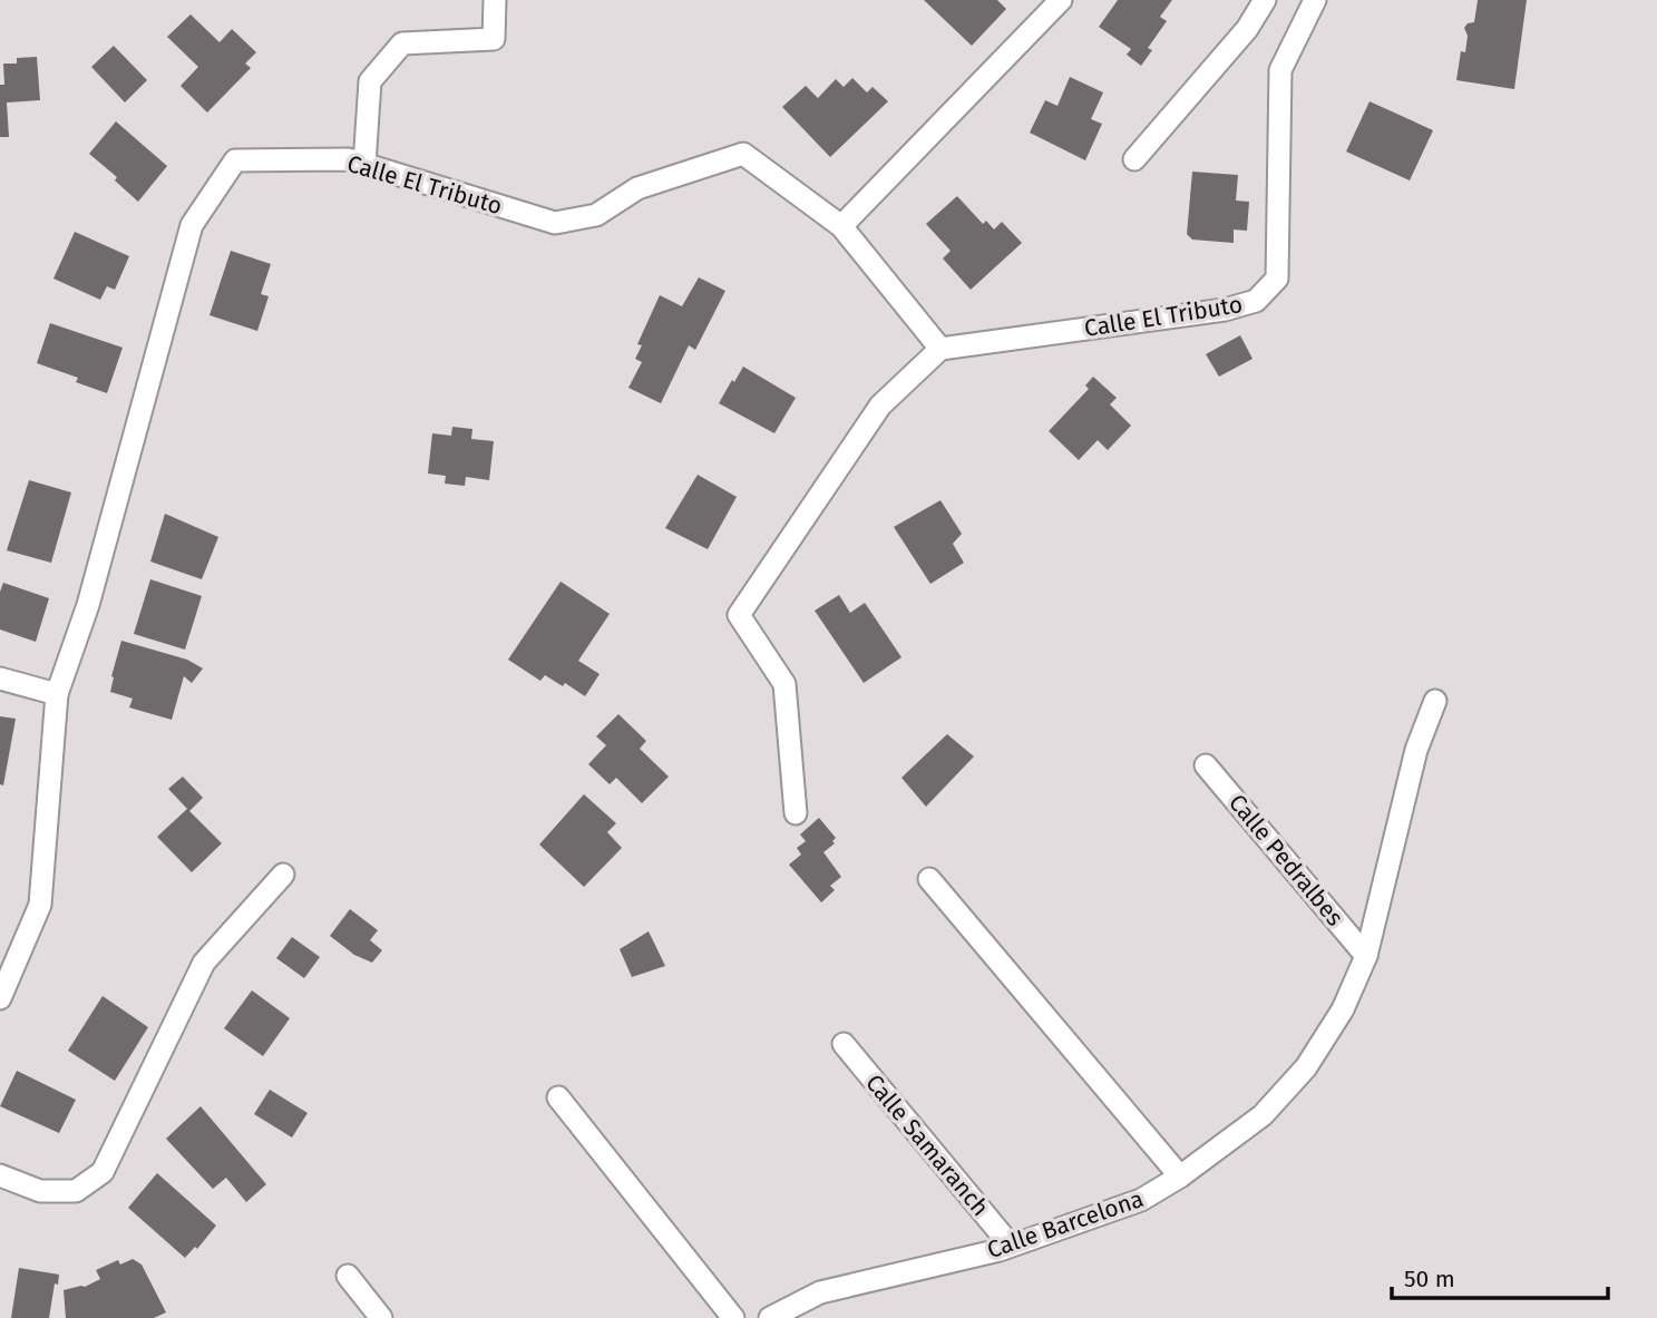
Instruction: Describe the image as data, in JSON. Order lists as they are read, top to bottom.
{
  "streets": {
    "street": [
      "Calle El Tributo",
      "Calle Pedralbes",
      "Calle Samaranch",
      "Calle Barcelona"
    ]
  },
  "crossings": [
    ["Calle Pedralbes", "Calle Barcelona"],
    ["Calle Samaranch", "Calle Barcelona"]
  ],
  "scale_bar": "50 m"
}
